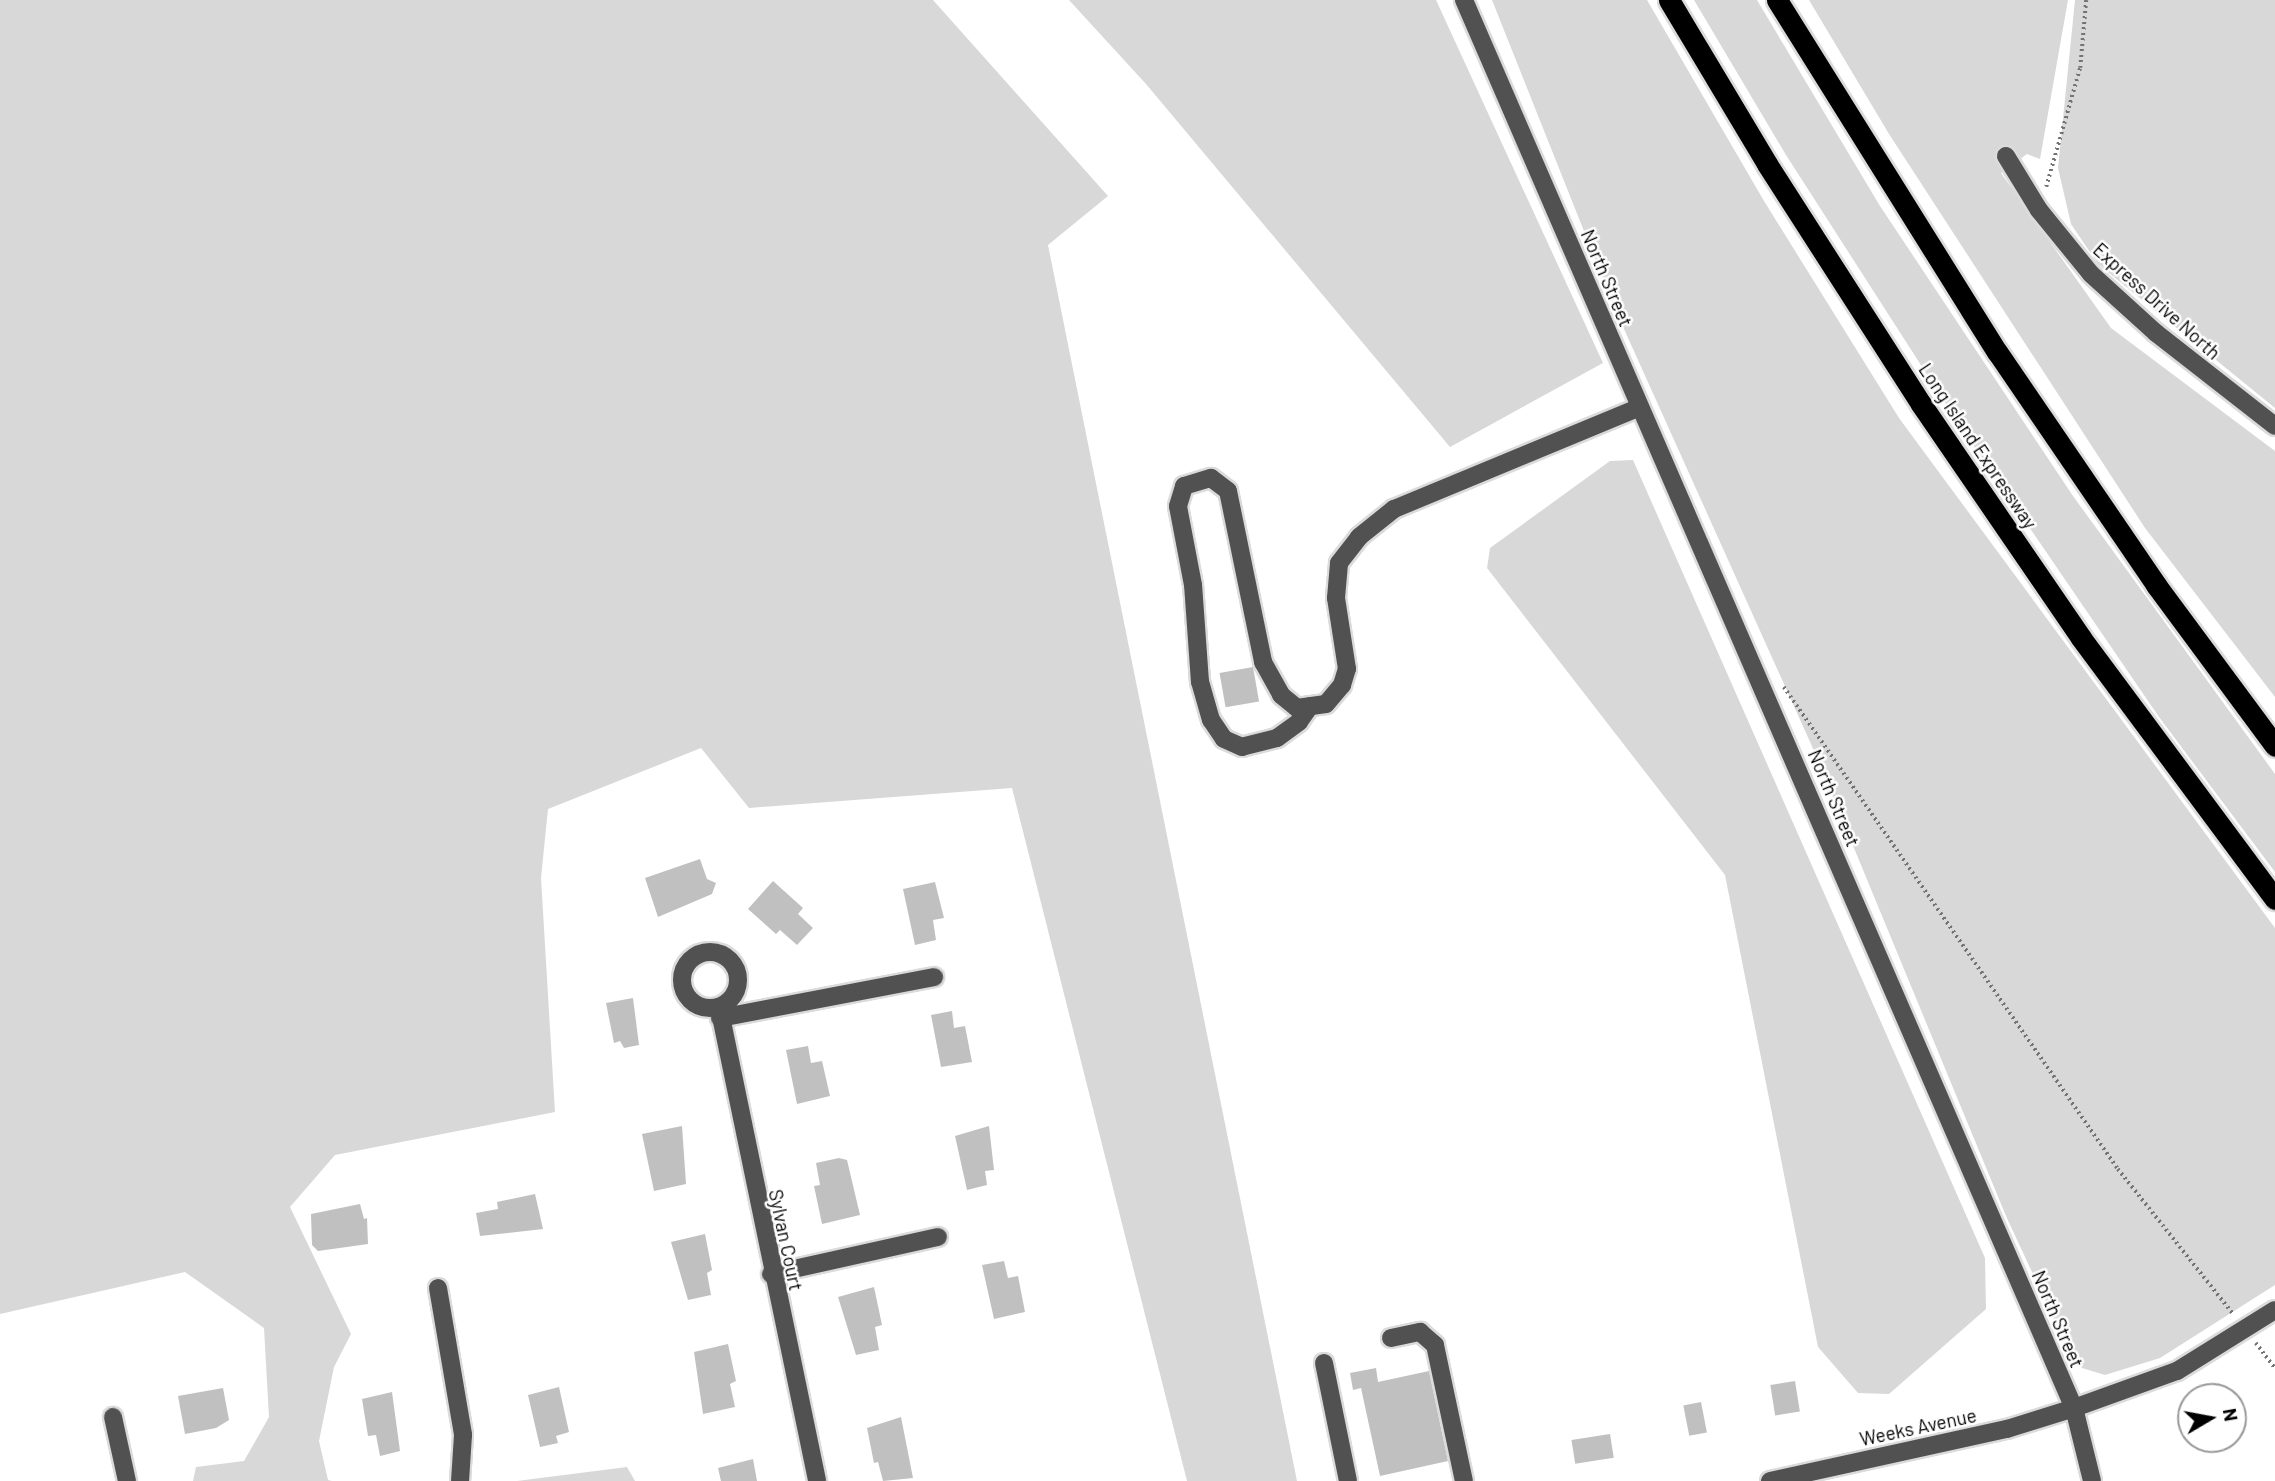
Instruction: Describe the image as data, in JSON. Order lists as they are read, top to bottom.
{
  "streets": {
    "highway": ["Long Island Expressway"],
    "street": [
      "North Street",
      "Express Drive North",
      "Sylvan Court",
      "Weeks Avenue"
    ]
  },
  "crossings": [
    ["North Street", "Weeks Avenue"]
  ],
  "north": "right"
}
